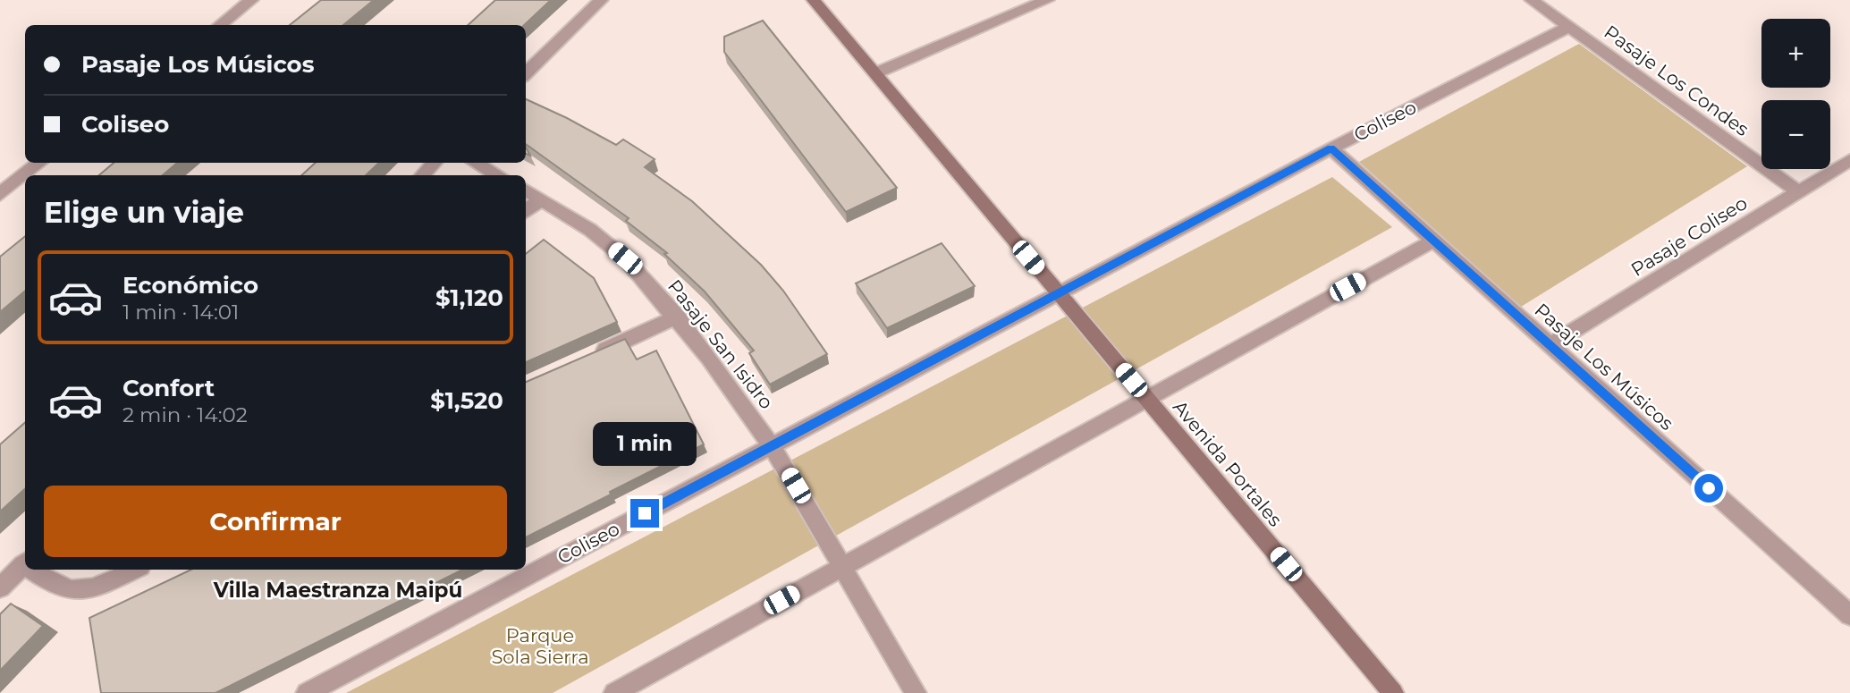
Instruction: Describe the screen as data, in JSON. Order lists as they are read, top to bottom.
{
  "streets": {
    "main road": ["Avenida Portales"],
    "street": [
      "Pasaje Los Condes",
      "Coliseo",
      "Pasaje Coliseo",
      "Pasaje San Isidro",
      "Pasaje Los Músicos"
    ]
  },
  "crossings": [
    ["Pasaje Los Condes", "Coliseo"],
    ["Pasaje Los Condes", "Pasaje Coliseo"],
    ["Coliseo", "Pasaje San Isidro"],
    ["Coliseo", "Pasaje Los Músicos"],
    ["Coliseo", "Avenida Portales"],
    ["Pasaje Coliseo", "Pasaje Los Músicos"]
  ],
  "districts": ["Villa Maestranza Maipú"],
  "parks": ["Parque Sola Sierra"],
  "page": {
    "map_buttons": ["+", "−"],
    "banner": ["Pasaje Los Músicos", "Coliseo"],
    "heading": "Elige un viaje",
    "list": [
      {
        "name": "Económico",
        "note": "1 min · 14:01",
        "value": "$1,120"
      },
      {
        "name": "Confort",
        "note": "2 min · 14:02",
        "value": "$1,520"
      }
    ],
    "bubble": "1 min",
    "buttons": "Confirmar"
  }
}
